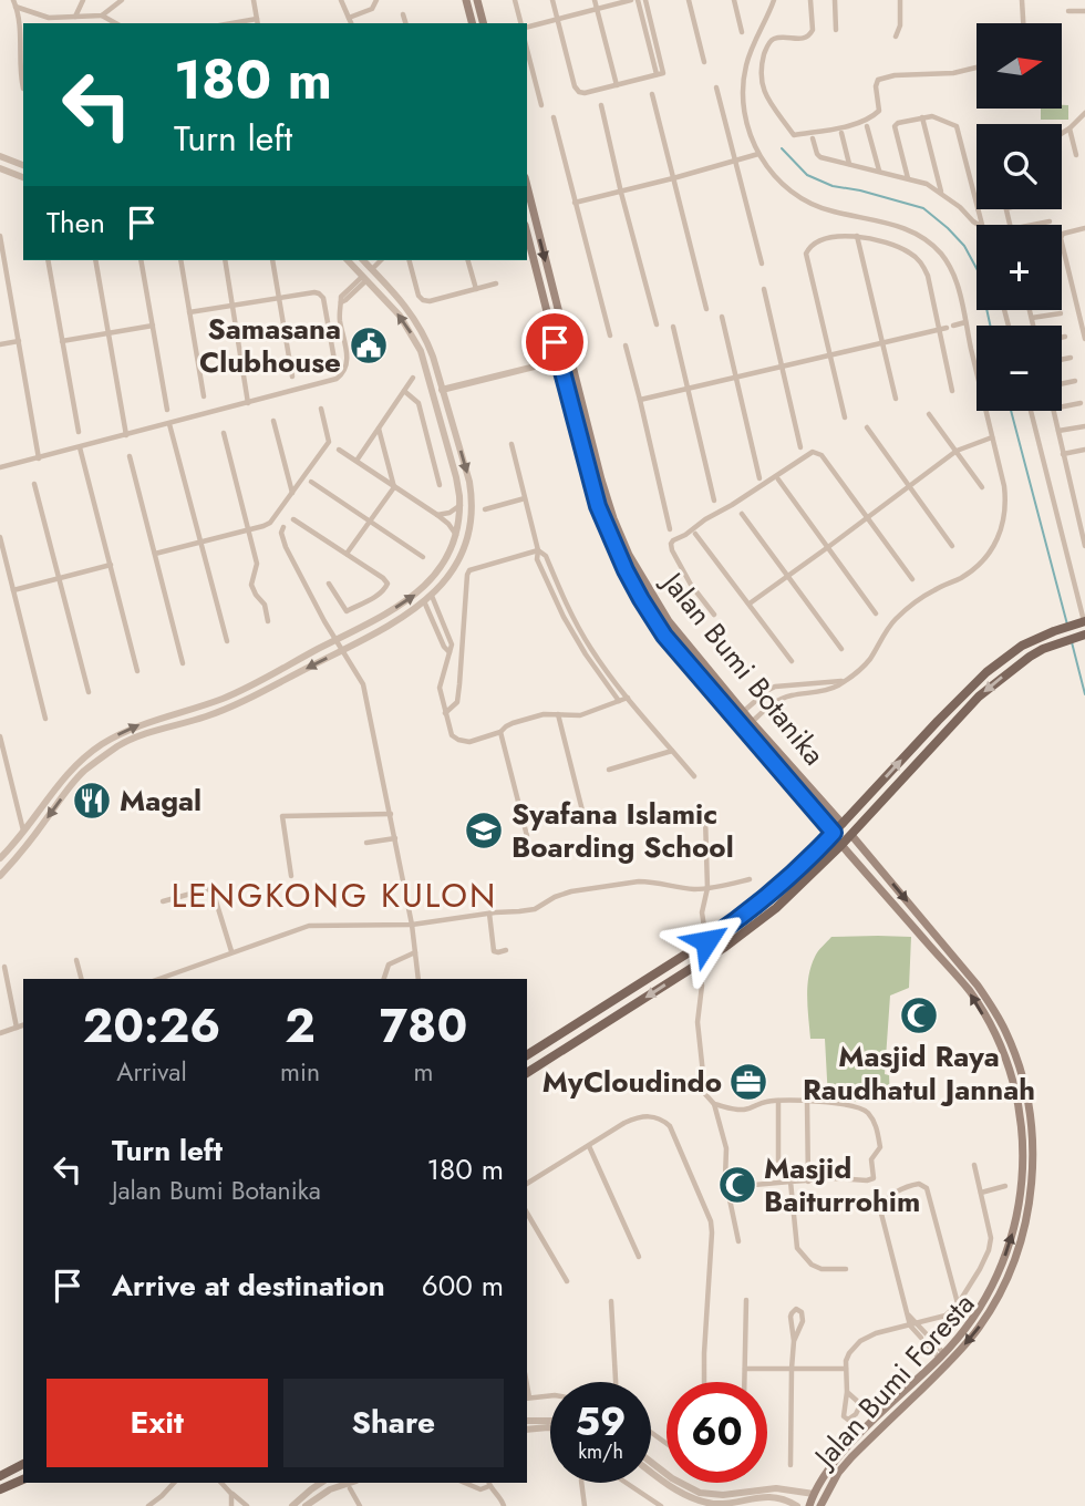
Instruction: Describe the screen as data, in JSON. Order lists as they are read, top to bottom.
{
  "streets": {
    "main road": ["Jalan Bumi Botanika", "Jalan Bumi Foresta"]
  },
  "districts": ["LENGKONG KULON"],
  "places": {
    "public building": ["Samasana Clubhouse"],
    "restaurant": ["Magal"],
    "school or university": ["Syafana Islamic Boarding School"],
    "mosque": ["Masjid Raya Raudhatul Jannah", "Masjid Baiturrohim"],
    "office": ["MyCloudindo"]
  },
  "north": "right",
  "page": {
    "map_buttons": ["+", "−"],
    "turn": ["180 m", "Turn left"],
    "then": "Then",
    "eta": [
      "20:26",
      "Arrival",
      "2",
      "min",
      "780",
      "m"
    ],
    "list": [
      {
        "name": "Turn left",
        "note": "Jalan Bumi Botanika",
        "value": "180 m"
      },
      {
        "name": "Arrive at destination",
        "value": "600 m"
      }
    ],
    "buttons": ["Exit", "Share"],
    "speed": "59 km/h",
    "limit": "60"
  }
}
